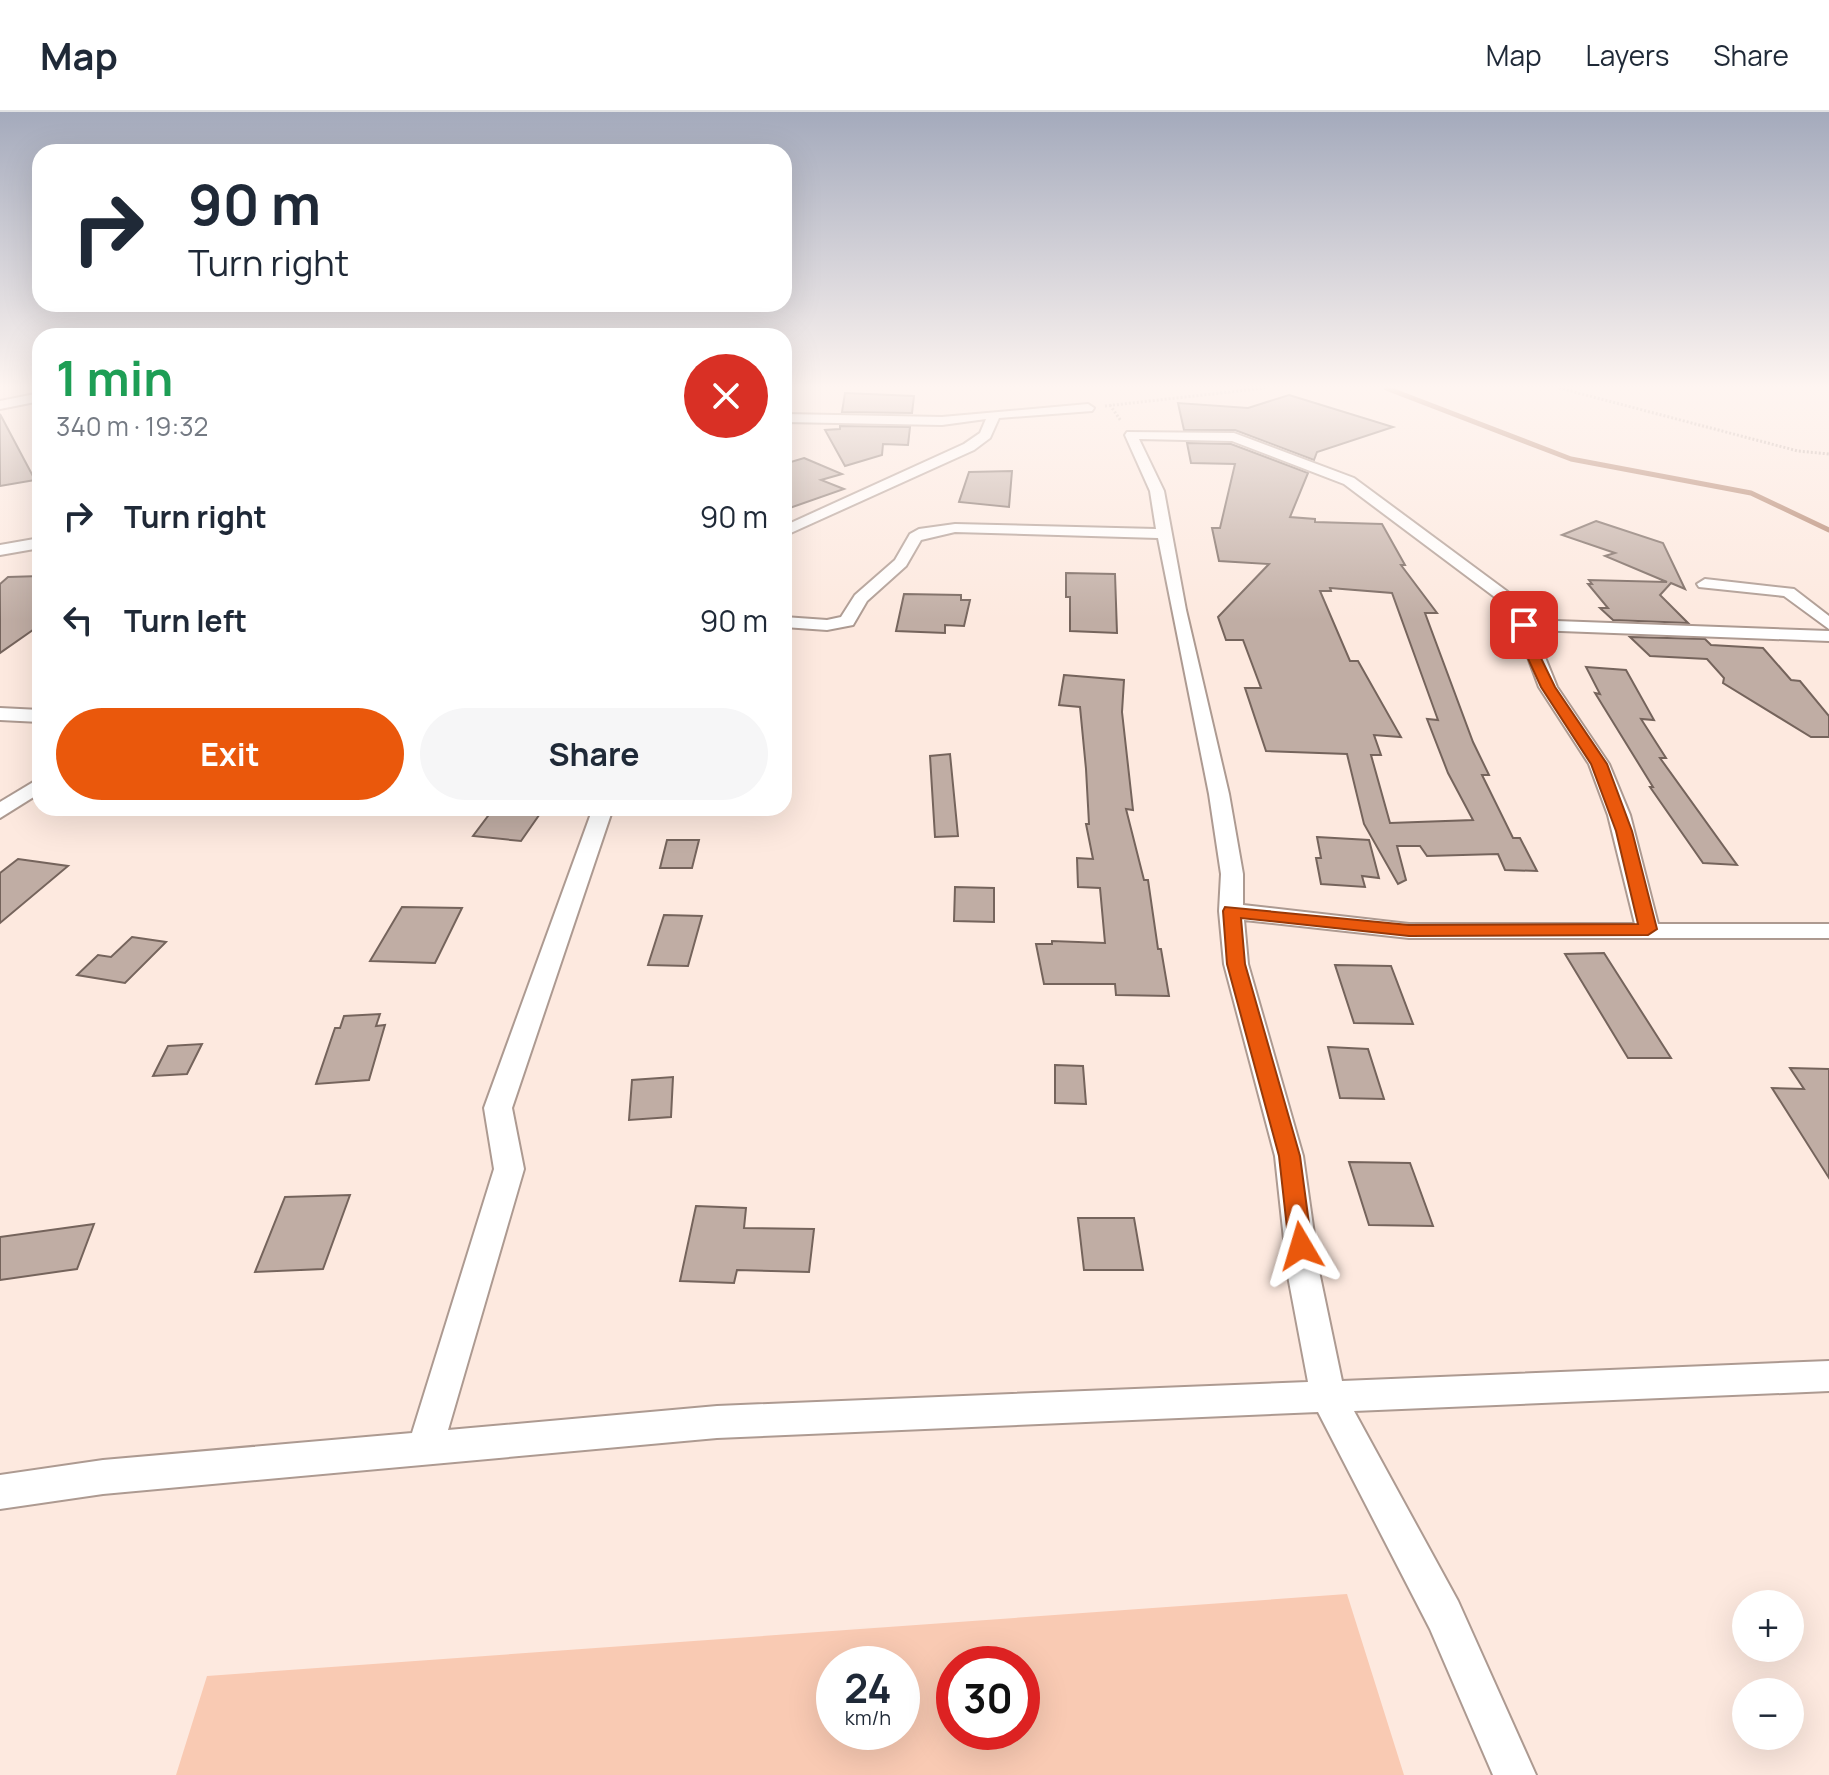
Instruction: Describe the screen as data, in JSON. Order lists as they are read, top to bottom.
{
  "page": {
    "header": "Map",
    "nav": ["Map", "Layers", "Share"],
    "turn": ["90 m", "Turn right"],
    "heading": ["1 min", "340 m · 19:32"],
    "list": [
      {
        "name": "Turn right",
        "value": "90 m"
      },
      {
        "name": "Turn left",
        "value": "90 m"
      }
    ],
    "buttons": ["Exit", "Share"],
    "map_buttons": ["+", "−"],
    "speed": "24 km/h",
    "limit": "30"
  }
}
